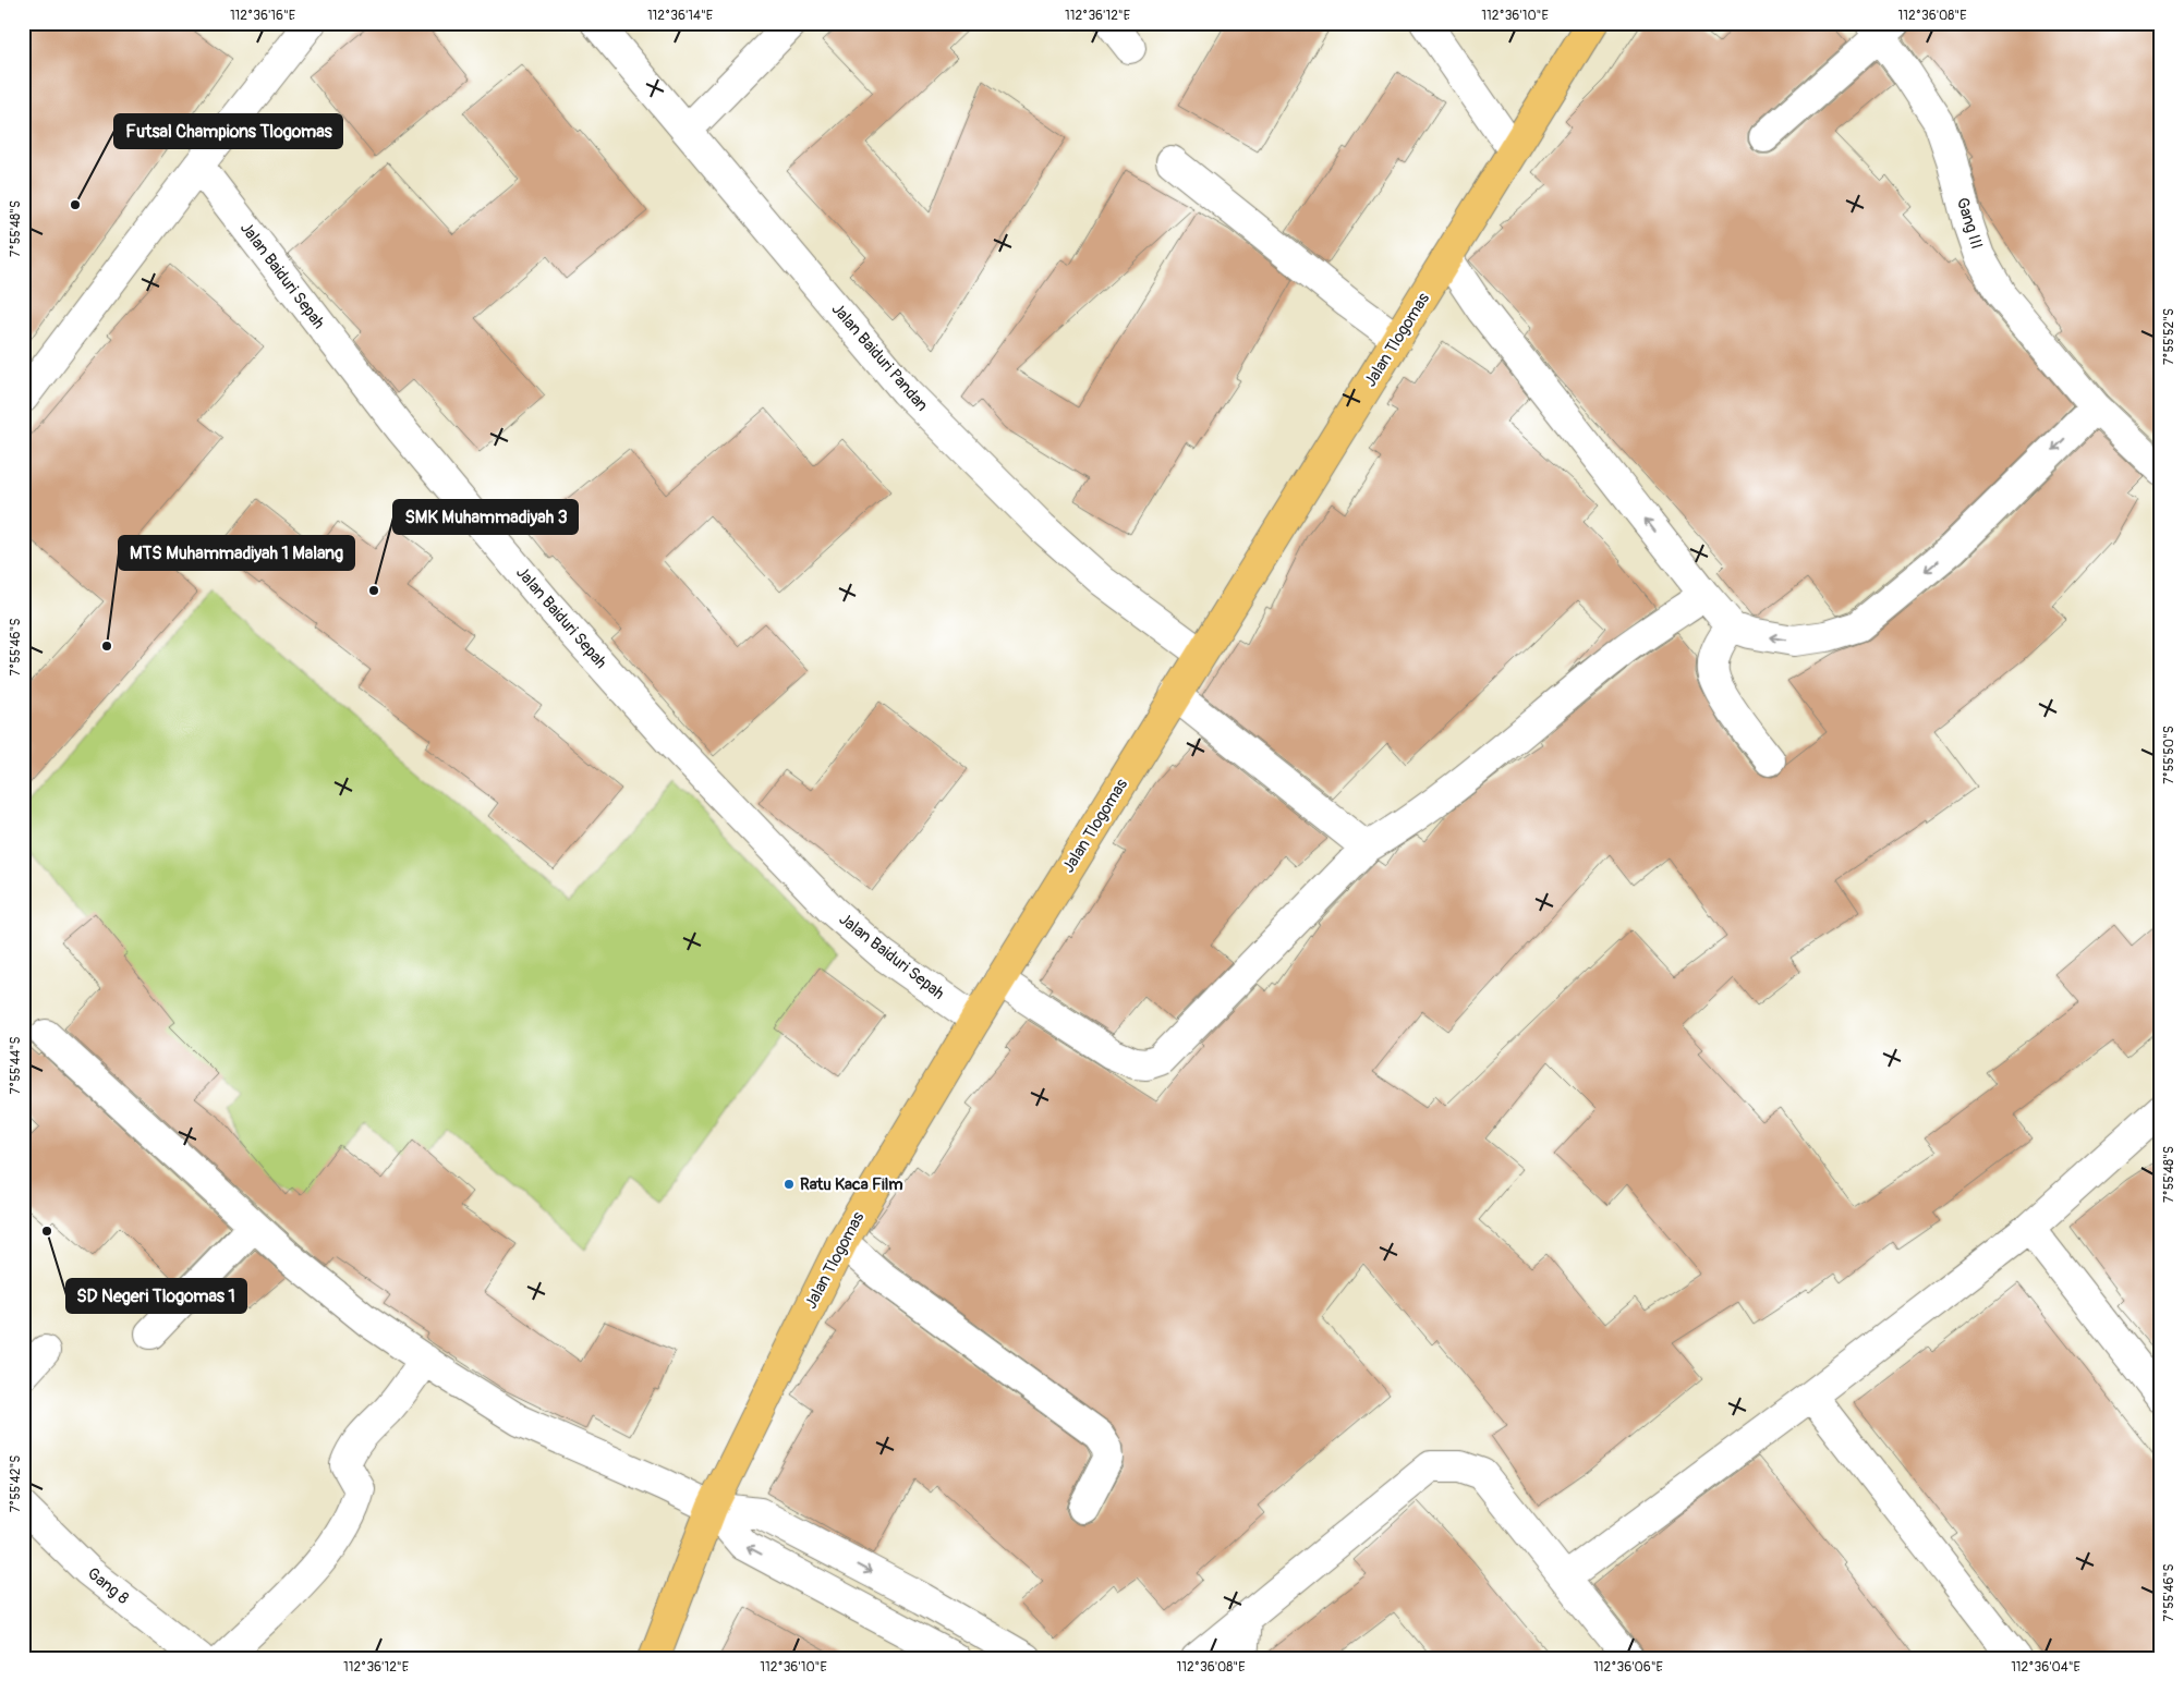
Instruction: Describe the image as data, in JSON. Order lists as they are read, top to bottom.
{
  "streets": {
    "main road": ["Jalan Tlogomas"],
    "street": [
      "Gang III",
      "Jalan Baiduri Sepah",
      "Jalan Baiduri Pandan",
      "Gang 8"
    ]
  },
  "crossings": [
    ["Jalan Baiduri Sepah", "Jalan Tlogomas"],
    ["Jalan Tlogomas", "Jalan Baiduri Pandan"]
  ],
  "places": [
    "Futsal Champions Tlogomas",
    "SMK Muhammadiyah 3",
    "MTS Muhammadiyah 1 Malang",
    "Ratu Kaca Film",
    "SD Negeri Tlogomas 1"
  ],
  "coordinates": [
    "112°36'16\"E",
    "112°36'14\"E",
    "112°36'12\"E",
    "112°36'10\"E",
    "112°36'08\"E",
    "7°55'48\"S",
    "7°55'52\"S",
    "7°55'46\"S",
    "7°55'50\"S",
    "7°55'44\"S",
    "7°55'42\"S",
    "112°36'06\"E",
    "112°36'04\"E"
  ]
}
